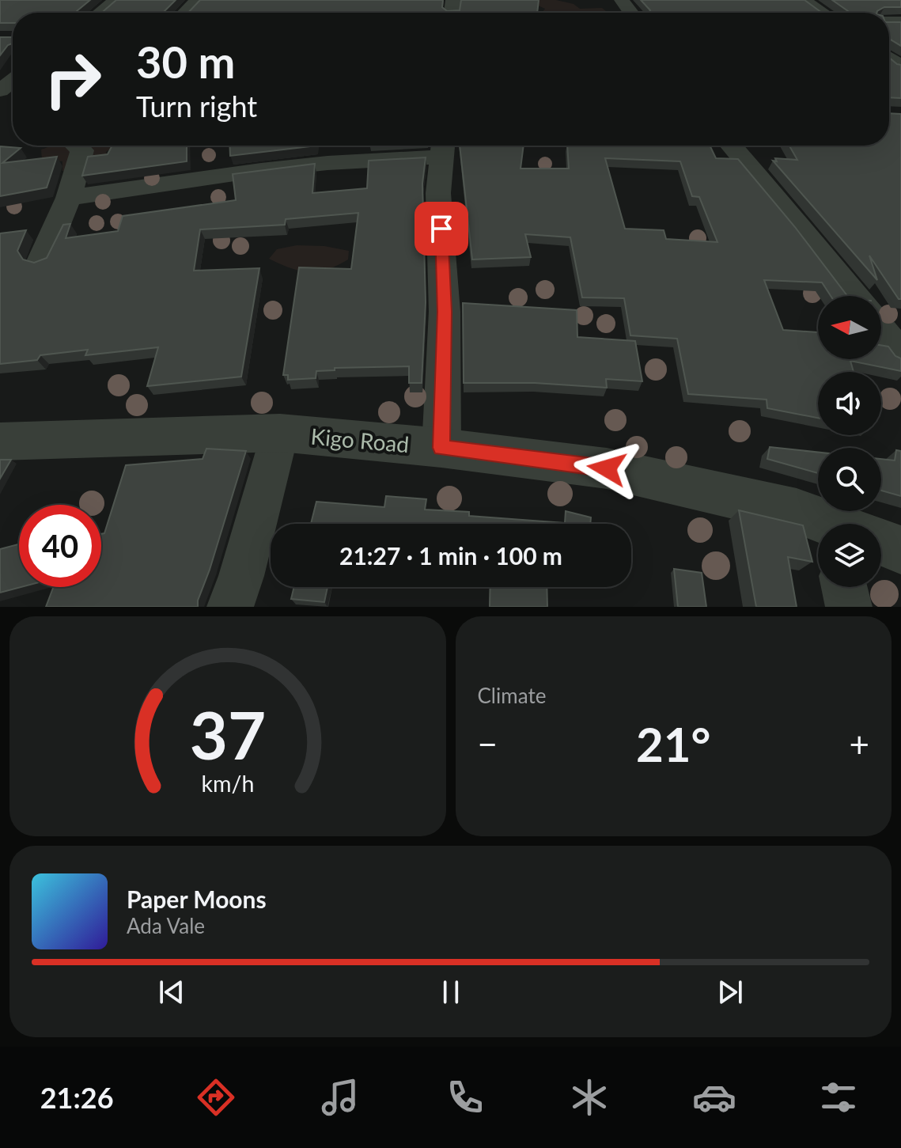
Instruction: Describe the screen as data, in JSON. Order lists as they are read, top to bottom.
{
  "streets": {
    "street": ["Kigo Road"]
  },
  "north": "left",
  "page": {
    "turn": ["30 m", "Turn right"],
    "limit": "40",
    "trip": "21:27 · 1 min · 100 m",
    "tile": "Climate",
    "heat": ["−", "21°", "+"],
    "song": ["Paper Moons", "Ada Vale"],
    "tabs": "21:26",
    "gauge": ["37", "km/h"]
  }
}
